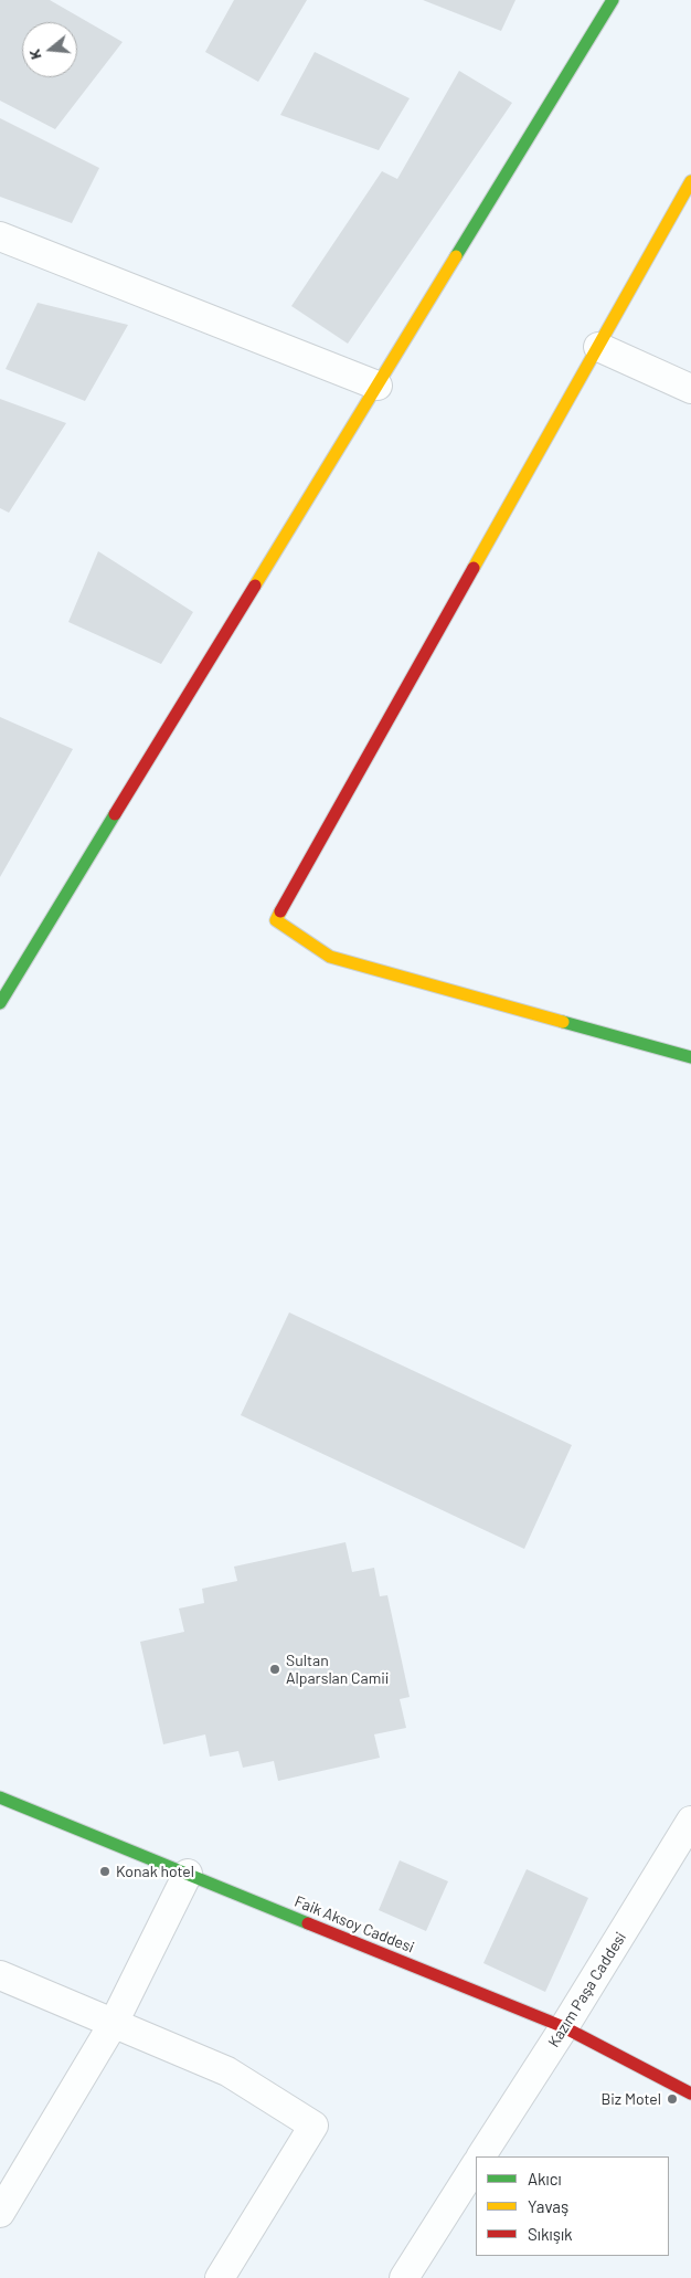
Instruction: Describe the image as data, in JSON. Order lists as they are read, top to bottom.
{
  "streets": {
    "street": ["Faik Aksoy Caddesi", "Kazım Paşa Caddesi"]
  },
  "crossings": [
    ["Faik Aksoy Caddesi", "Kazım Paşa Caddesi"]
  ],
  "places": ["Sultan Alparslan Camii", "Konak hotel", "Biz Motel"],
  "legend": ["Akıcı", "Yavaş", "Sıkışık"],
  "north": "left"
}
